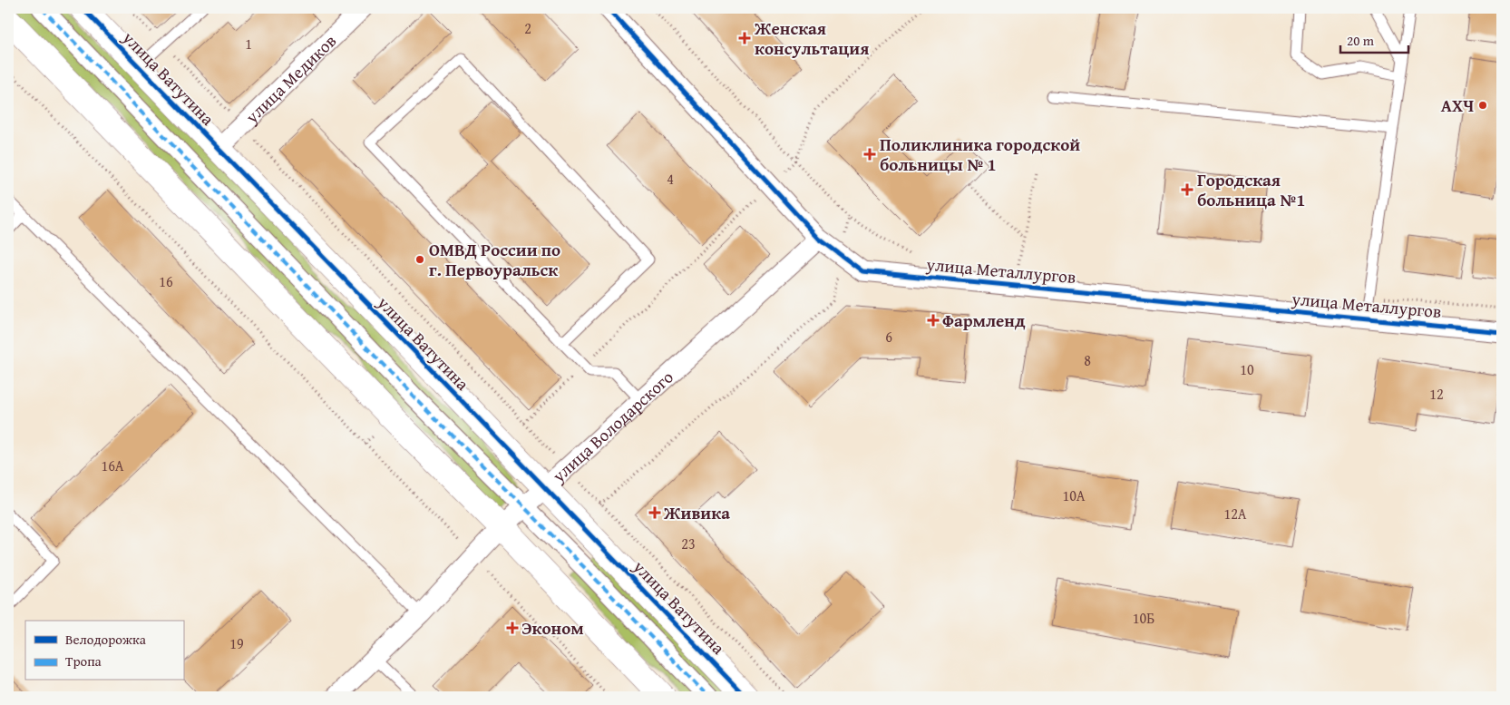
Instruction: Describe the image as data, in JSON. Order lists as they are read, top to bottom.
{
  "streets": {
    "street": [
      "улица Ватутина",
      "улица Медиков",
      "улица Металлургов",
      "улица Володарского"
    ]
  },
  "crossings": [
    ["улица Ватутина", "улица Медиков"],
    ["улица Ватутина", "улица Володарского"],
    ["улица Металлургов", "улица Володарского"]
  ],
  "places": {
    "health": [
      "Женская консультация",
      "Поликлиника городской больницы № 1",
      "Городская больница №1",
      "Фармленд",
      "Живика",
      "Эконом"
    ],
    "other": ["АХЧ", "ОМВД России по г. Первоуральск"]
  },
  "house_numbers": [
    "2",
    "1",
    "4",
    "16",
    "6",
    "8",
    "10",
    "12",
    "16А",
    "10А",
    "12А",
    "23",
    "10Б",
    "19"
  ],
  "legend": ["Велодорожка", "Тропа"],
  "scale_bar": "20 m"
}
